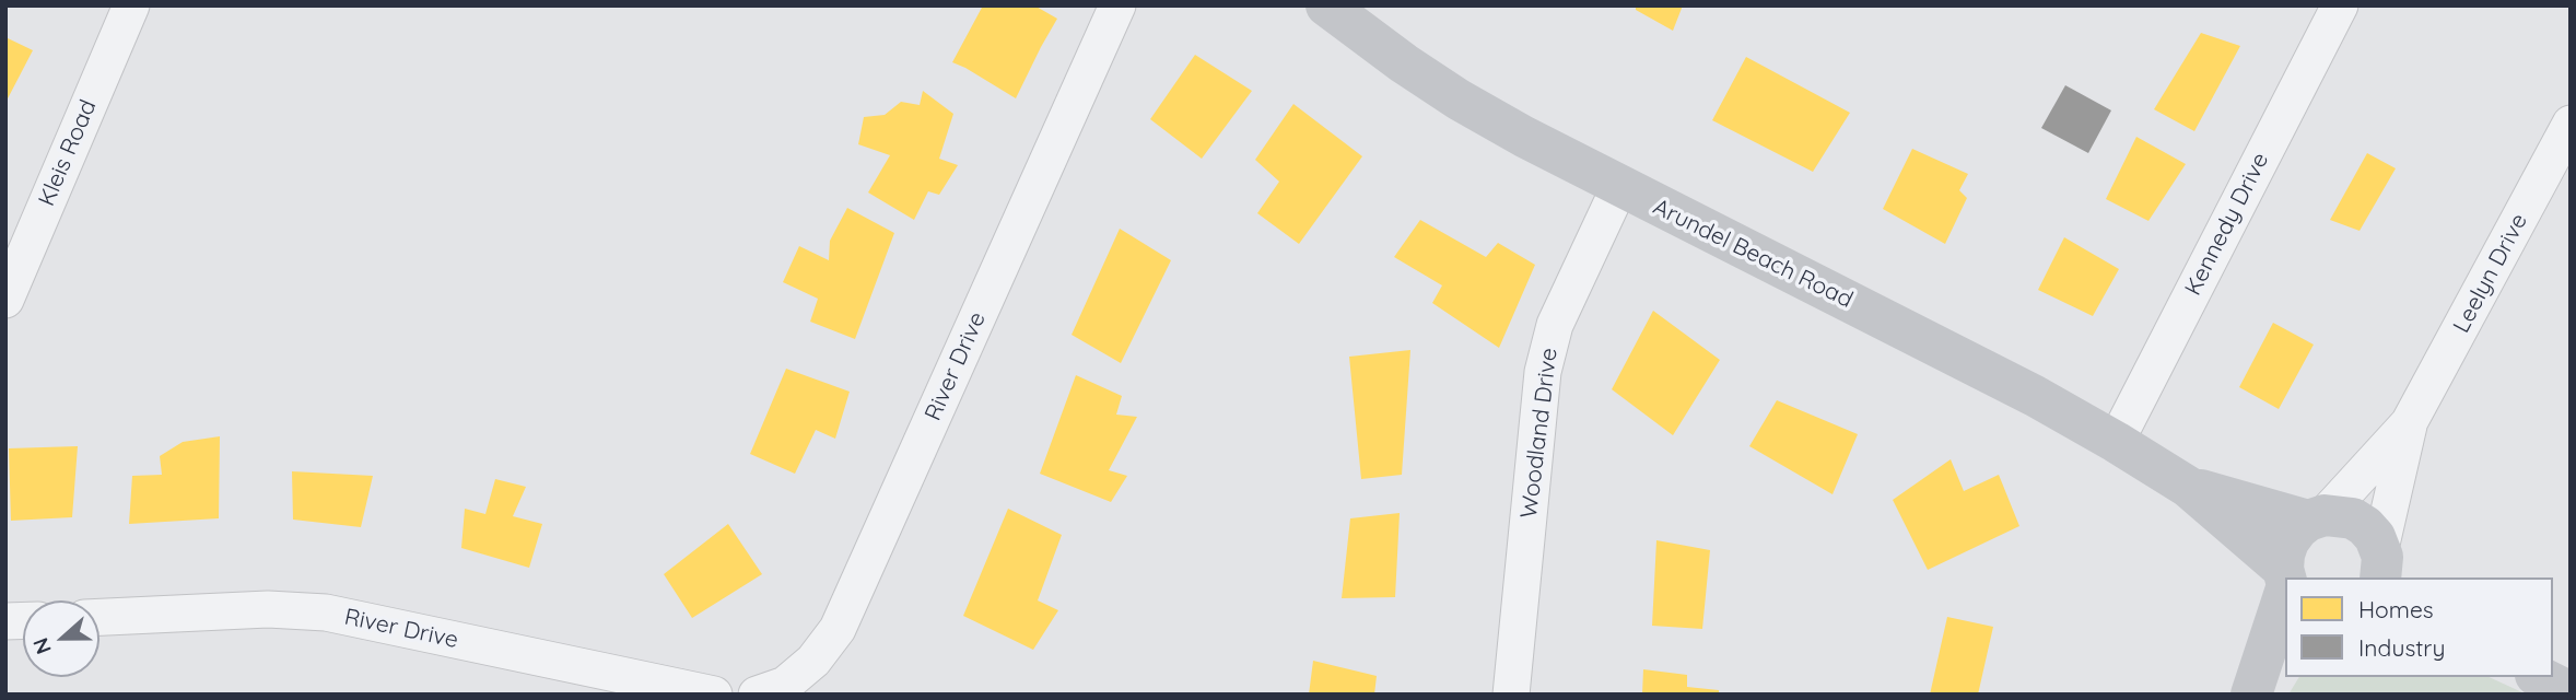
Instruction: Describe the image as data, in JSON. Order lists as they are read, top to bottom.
{
  "streets": {
    "street": [
      "Kleis Road",
      "Kennedy Drive",
      "Arundel Beach Road",
      "Leelyn Drive",
      "River Drive",
      "Woodland Drive"
    ]
  },
  "crossings": [
    ["Kennedy Drive", "Arundel Beach Road"],
    ["Arundel Beach Road", "Leelyn Drive"],
    ["Arundel Beach Road", "Woodland Drive"]
  ],
  "legend": ["Homes", "Industry"],
  "north": "left"
}
